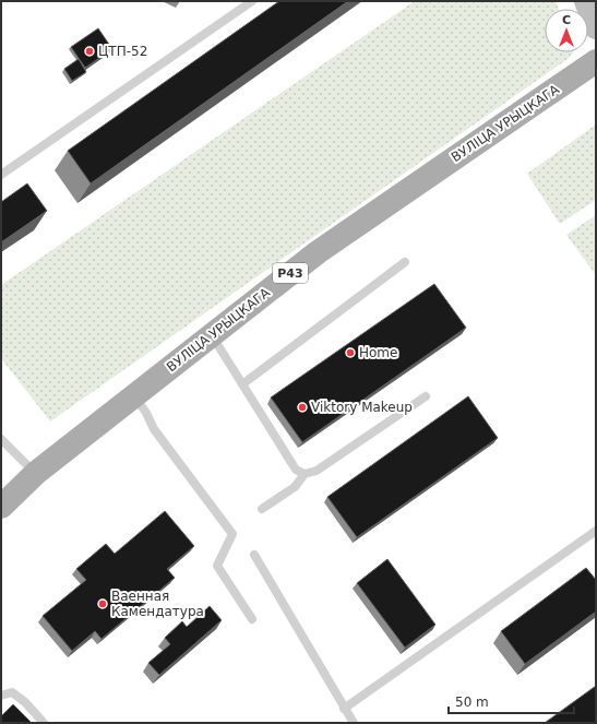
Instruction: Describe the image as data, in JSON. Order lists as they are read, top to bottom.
{
  "streets": {
    "main road": ["ВУЛІЦА УРЫЦКАГА", "Р43"]
  },
  "places": [
    "ЦТП-52",
    "Home",
    "Viktory Makeup",
    "Ваенная Камендатура"
  ],
  "scale_bar": "50 m",
  "north": "top"
}
